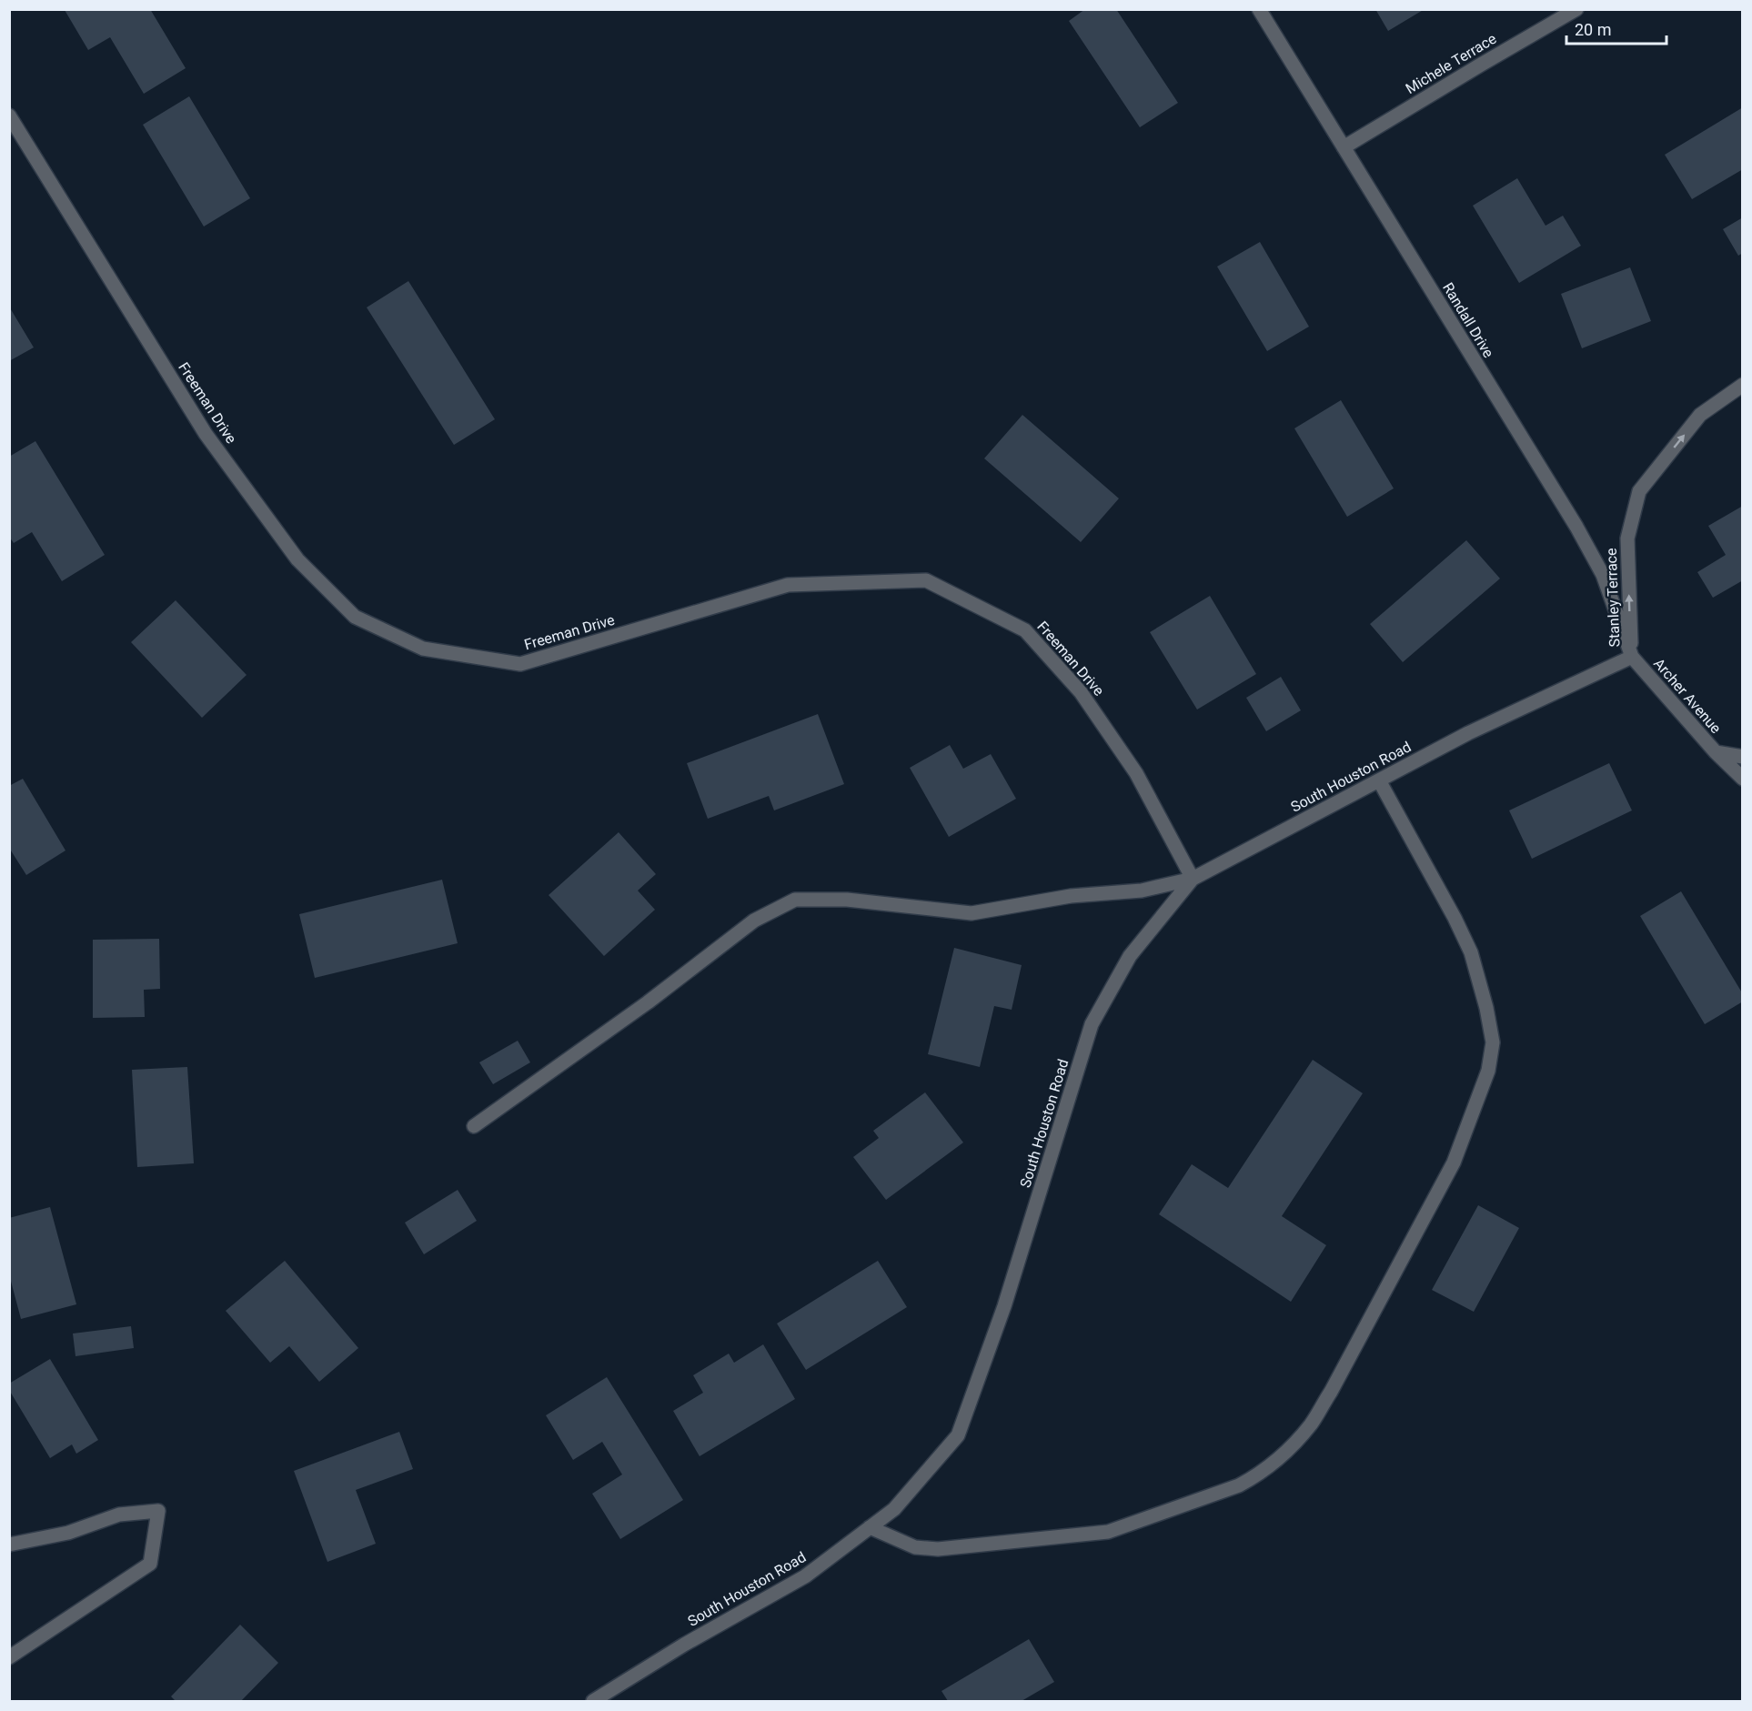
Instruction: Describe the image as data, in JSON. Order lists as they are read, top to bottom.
{
  "streets": {
    "street": [
      "Michele Terrace",
      "Randall Drive",
      "Freeman Drive",
      "Stanley Terrace",
      "Archer Avenue",
      "South Houston Road"
    ]
  },
  "crossings": [
    ["Michele Terrace", "Randall Drive"],
    ["Randall Drive", "Stanley Terrace"],
    ["Randall Drive", "Archer Avenue"],
    ["Randall Drive", "South Houston Road"],
    ["Freeman Drive", "South Houston Road"],
    ["Stanley Terrace", "Archer Avenue"],
    ["Stanley Terrace", "South Houston Road"],
    ["Archer Avenue", "South Houston Road"]
  ],
  "one_way": ["Stanley Terrace"],
  "scale_bar": "20 m"
}
